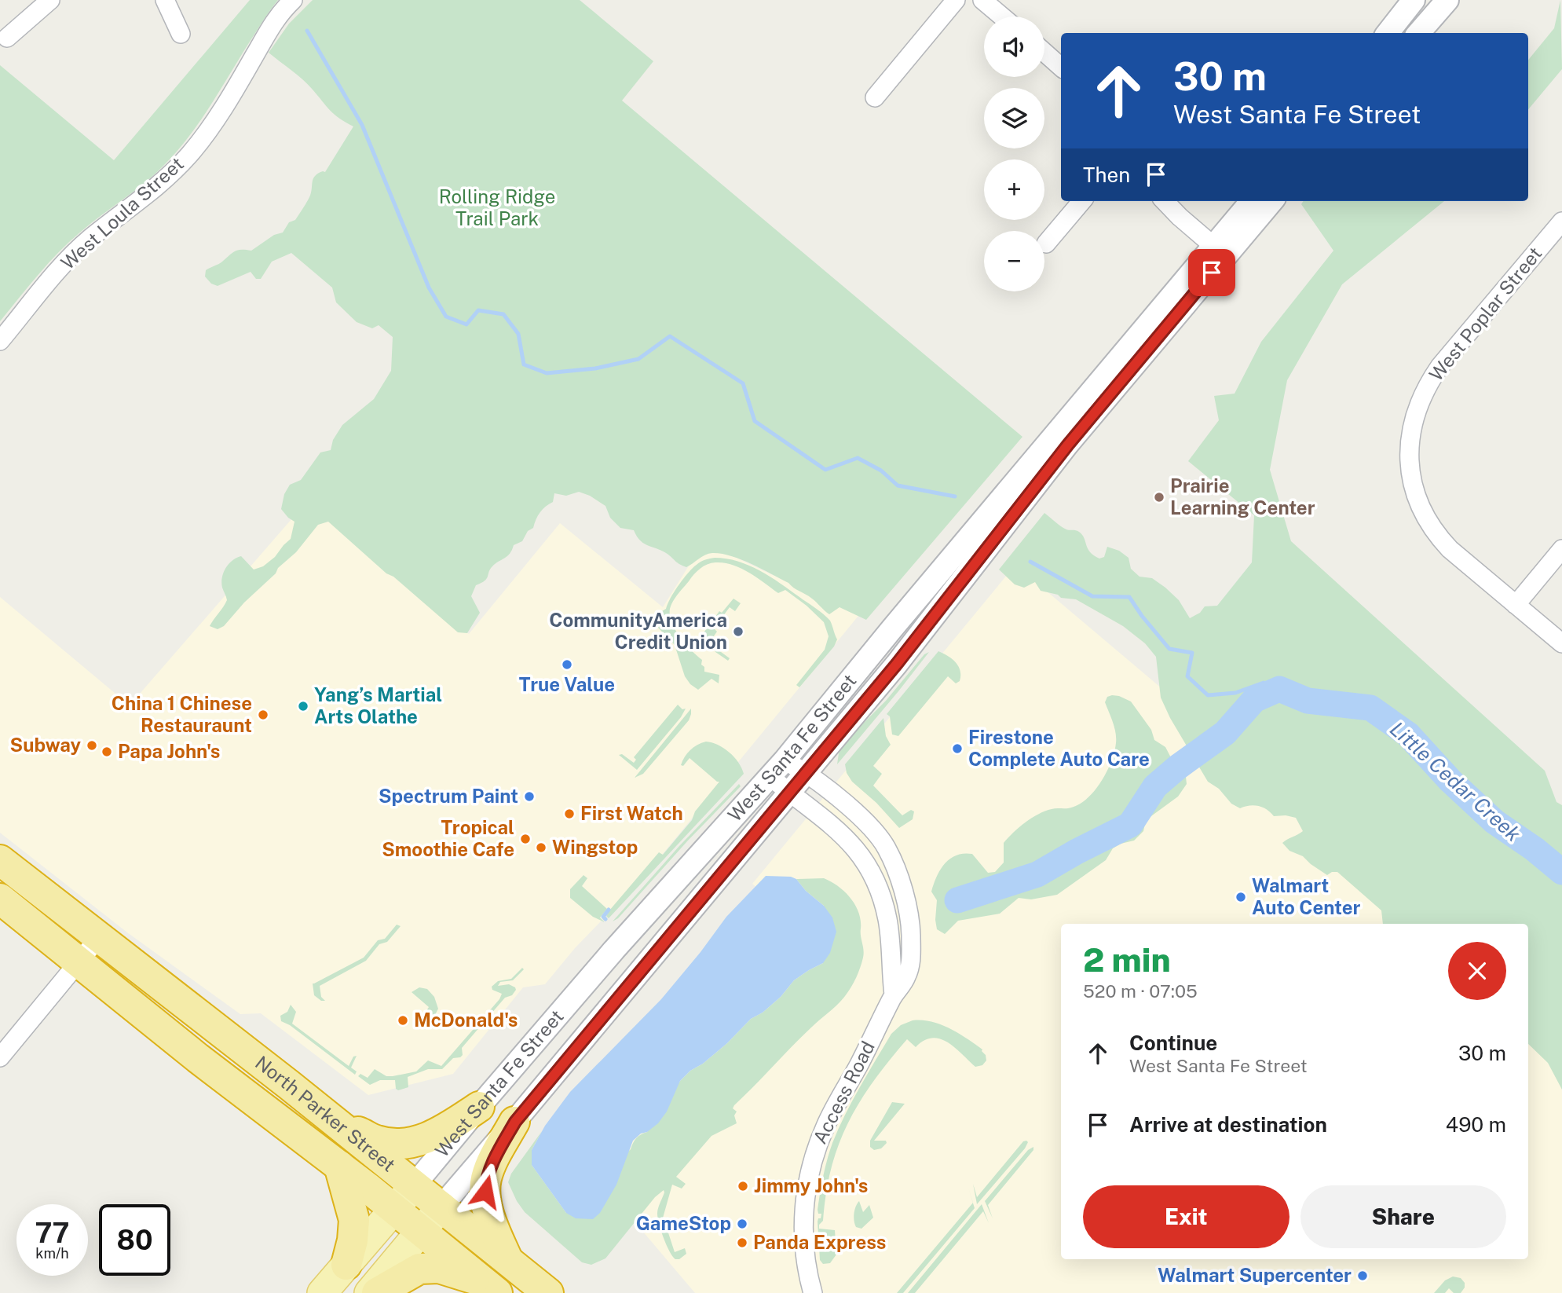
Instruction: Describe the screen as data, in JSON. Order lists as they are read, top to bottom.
{
  "streets": {
    "highway": ["North Parker Street"],
    "main road": ["West Santa Fe Street"],
    "street": ["West Loula Street", "West Poplar Street", "Access Road"]
  },
  "crossings": [
    ["West Santa Fe Street", "Access Road"],
    ["West Santa Fe Street", "North Parker Street"]
  ],
  "water": ["Little Cedar Creek"],
  "parks": ["Rolling Ridge Trail Park"],
  "places": [
    "Prairie Learning Center",
    "CommunityAmerica Credit Union",
    "True Value",
    "Yang’s Martial Arts Olathe",
    "China 1 Chinese Restauraunt",
    "Subway",
    "Firestone Complete Auto Care",
    "Papa John's",
    "Spectrum Paint",
    "First Watch",
    "Tropical Smoothie Cafe",
    "Wingstop",
    "Walmart Auto Center",
    "McDonald's",
    "Jimmy John's",
    "GameStop",
    "Panda Express",
    "Walmart Supercenter"
  ],
  "page": {
    "map_buttons": ["+", "−"],
    "turn": ["30 m", "West Santa Fe Street"],
    "then": "Then",
    "heading": ["2 min", "520 m · 07:05"],
    "list": [
      {
        "name": "Continue",
        "note": "West Santa Fe Street",
        "value": "30 m"
      },
      {
        "name": "Arrive at destination",
        "value": "490 m"
      }
    ],
    "buttons": ["Exit", "Share"],
    "speed": "77 km/h",
    "limit": "80"
  }
}
